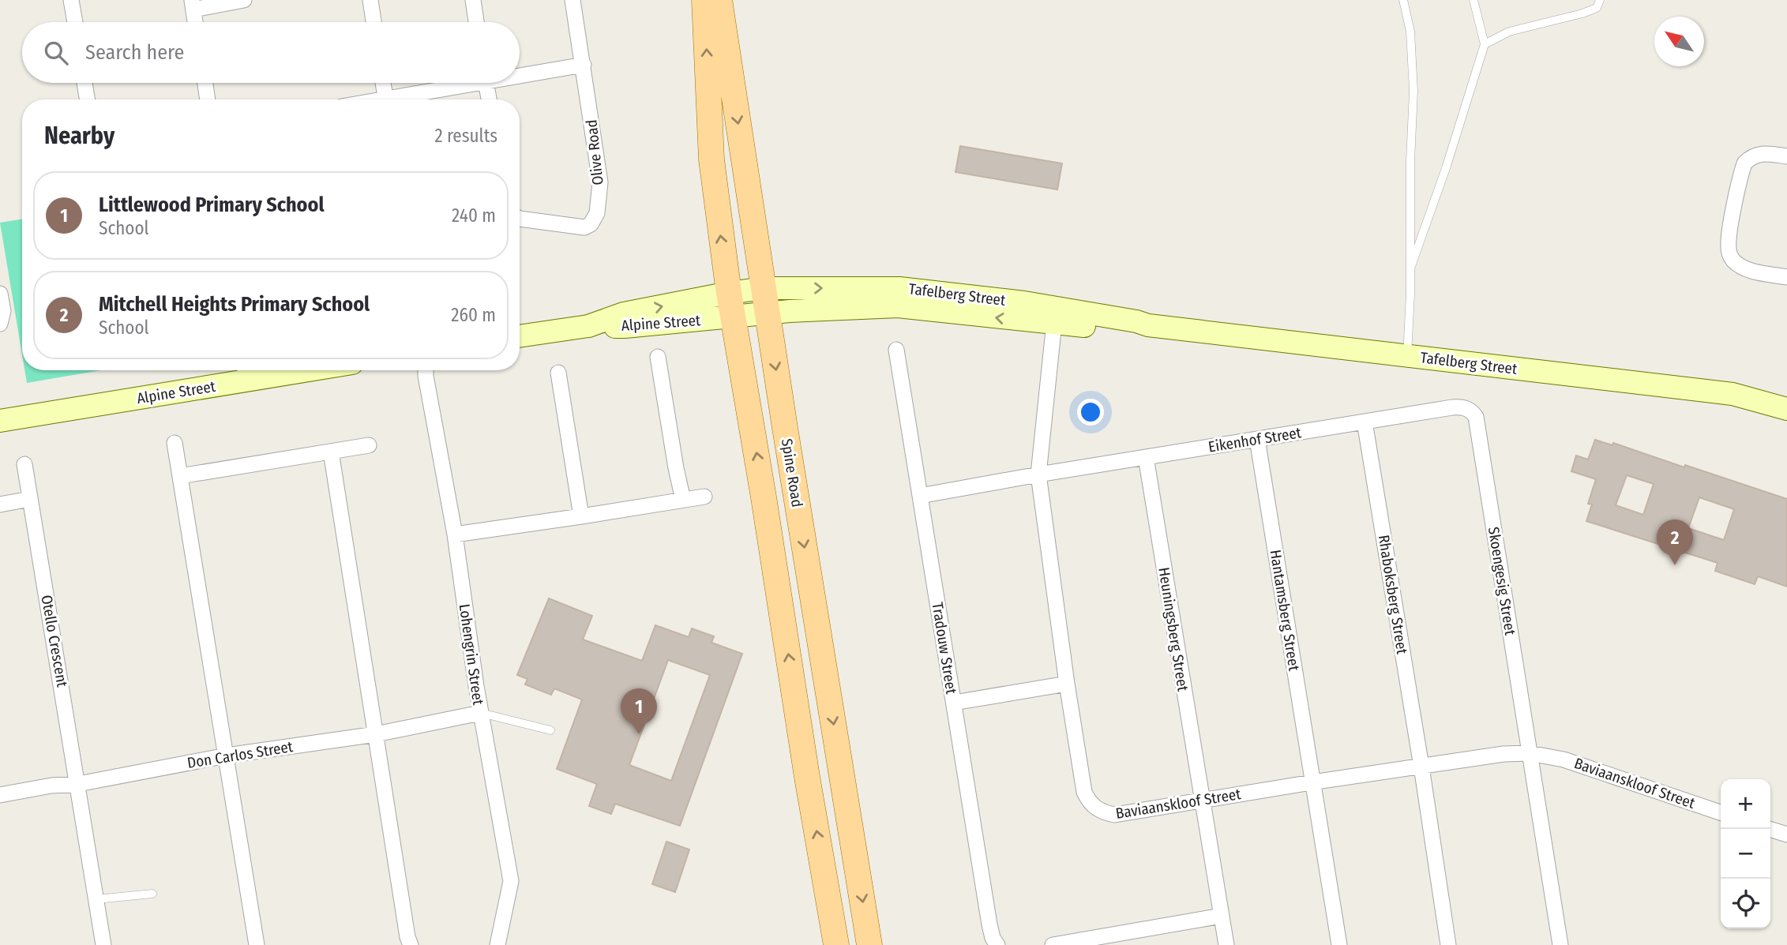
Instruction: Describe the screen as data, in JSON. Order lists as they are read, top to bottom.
{
  "streets": {
    "main road": ["Spine Road"],
    "street": [
      "Olive Road",
      "Tafelberg Street",
      "Alpine Street",
      "Eikenhof Street",
      "Skoengesig Street",
      "Rhaboksberg Street",
      "Hantamsberg Street",
      "Heuningsberg Street",
      "Otello Crescent",
      "Tradouw Street",
      "Lohengrin Street",
      "Don Carlos Street",
      "Baviaanskloof Street"
    ]
  },
  "crossings": [
    ["Tafelberg Street", "Alpine Street"],
    ["Tafelberg Street", "Spine Road"],
    ["Tafelberg Street", "Baviaanskloof Street"],
    ["Alpine Street", "Spine Road"],
    ["Eikenhof Street", "Skoengesig Street"],
    ["Eikenhof Street", "Rhaboksberg Street"],
    ["Eikenhof Street", "Hantamsberg Street"],
    ["Eikenhof Street", "Heuningsberg Street"],
    ["Eikenhof Street", "Tradouw Street"],
    ["Eikenhof Street", "Baviaanskloof Street"],
    ["Skoengesig Street", "Baviaanskloof Street"],
    ["Rhaboksberg Street", "Baviaanskloof Street"],
    ["Hantamsberg Street", "Baviaanskloof Street"],
    ["Heuningsberg Street", "Baviaanskloof Street"],
    ["Otello Crescent", "Don Carlos Street"],
    ["Lohengrin Street", "Don Carlos Street"]
  ],
  "north": "top left",
  "page": {
    "search": "Search here",
    "heading": ["Nearby", "2 results"],
    "list": [
      {
        "mark": "1",
        "name": "Littlewood Primary School",
        "note": "School",
        "value": "240 m"
      },
      {
        "mark": "2",
        "name": "Mitchell Heights Primary School",
        "note": "School",
        "value": "260 m"
      }
    ],
    "pins": ["2", "1"],
    "map_buttons": ["+", "−"]
  }
}
